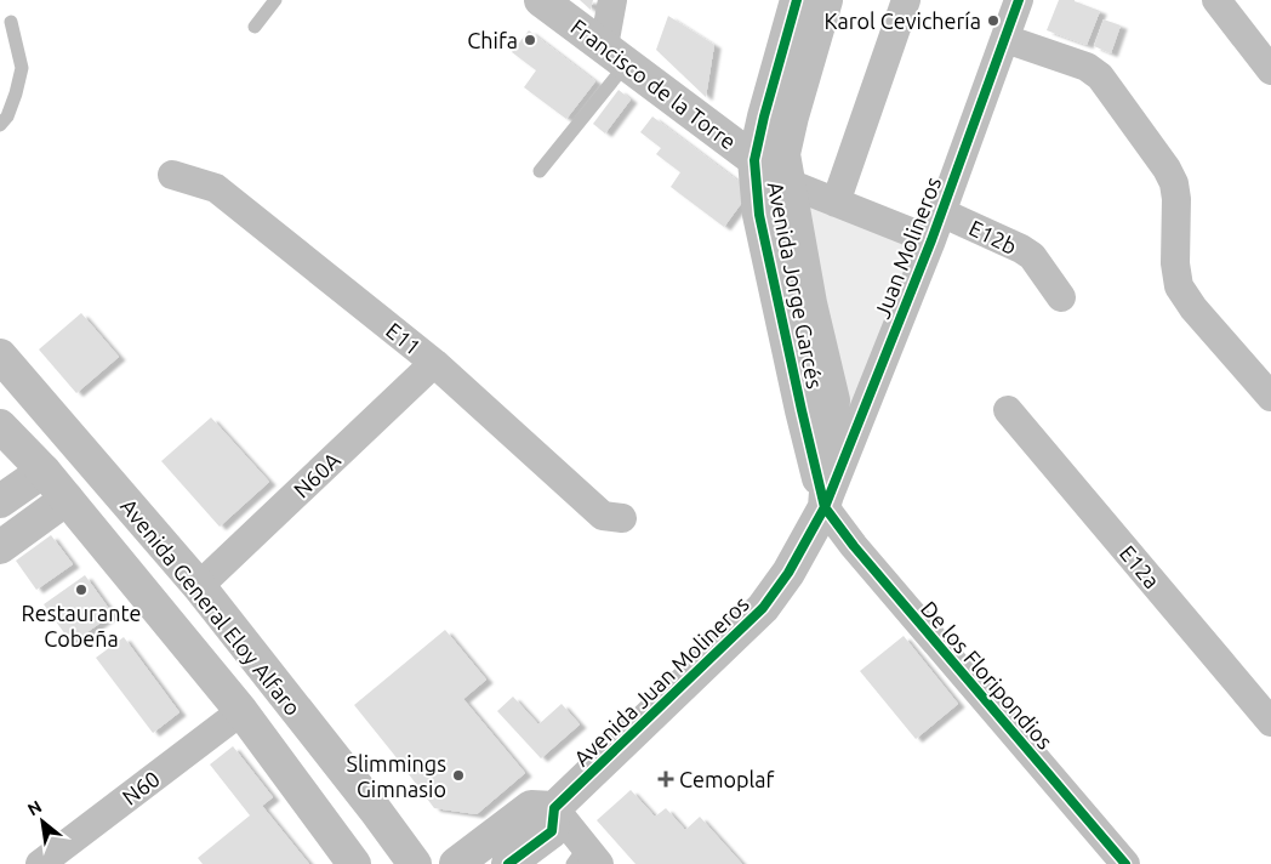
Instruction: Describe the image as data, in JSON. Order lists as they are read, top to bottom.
{
  "streets": {
    "street": [
      "Francisco de la Torre",
      "E12b",
      "Juan Molineros",
      "Avenida Jorge Garcés",
      "E11",
      "N60A",
      "E12a",
      "Avenida General Eloy Alfaro",
      "De los Floripondios",
      "Avenida Juan Molineros",
      "N60"
    ]
  },
  "crossings": [
    ["Francisco de la Torre", "Juan Molineros"],
    ["Francisco de la Torre", "Avenida Jorge Garcés"],
    ["E12b", "Juan Molineros"],
    ["Juan Molineros", "Avenida Jorge Garcés"],
    ["Juan Molineros", "De los Floripondios"],
    ["Juan Molineros", "Avenida Juan Molineros"],
    ["Avenida Jorge Garcés", "De los Floripondios"],
    ["Avenida Jorge Garcés", "Avenida Juan Molineros"],
    ["E11", "N60A"],
    ["N60A", "Avenida General Eloy Alfaro"],
    ["Avenida General Eloy Alfaro", "N60"],
    ["De los Floripondios", "Avenida Juan Molineros"]
  ],
  "places": {
    "other": [
      "Karol Cevichería",
      "Chifa",
      "Restaurante Cobeña",
      "Slimmings Gimnasio"
    ],
    "health": ["Cemoplaf"]
  },
  "north": "top left"
}
